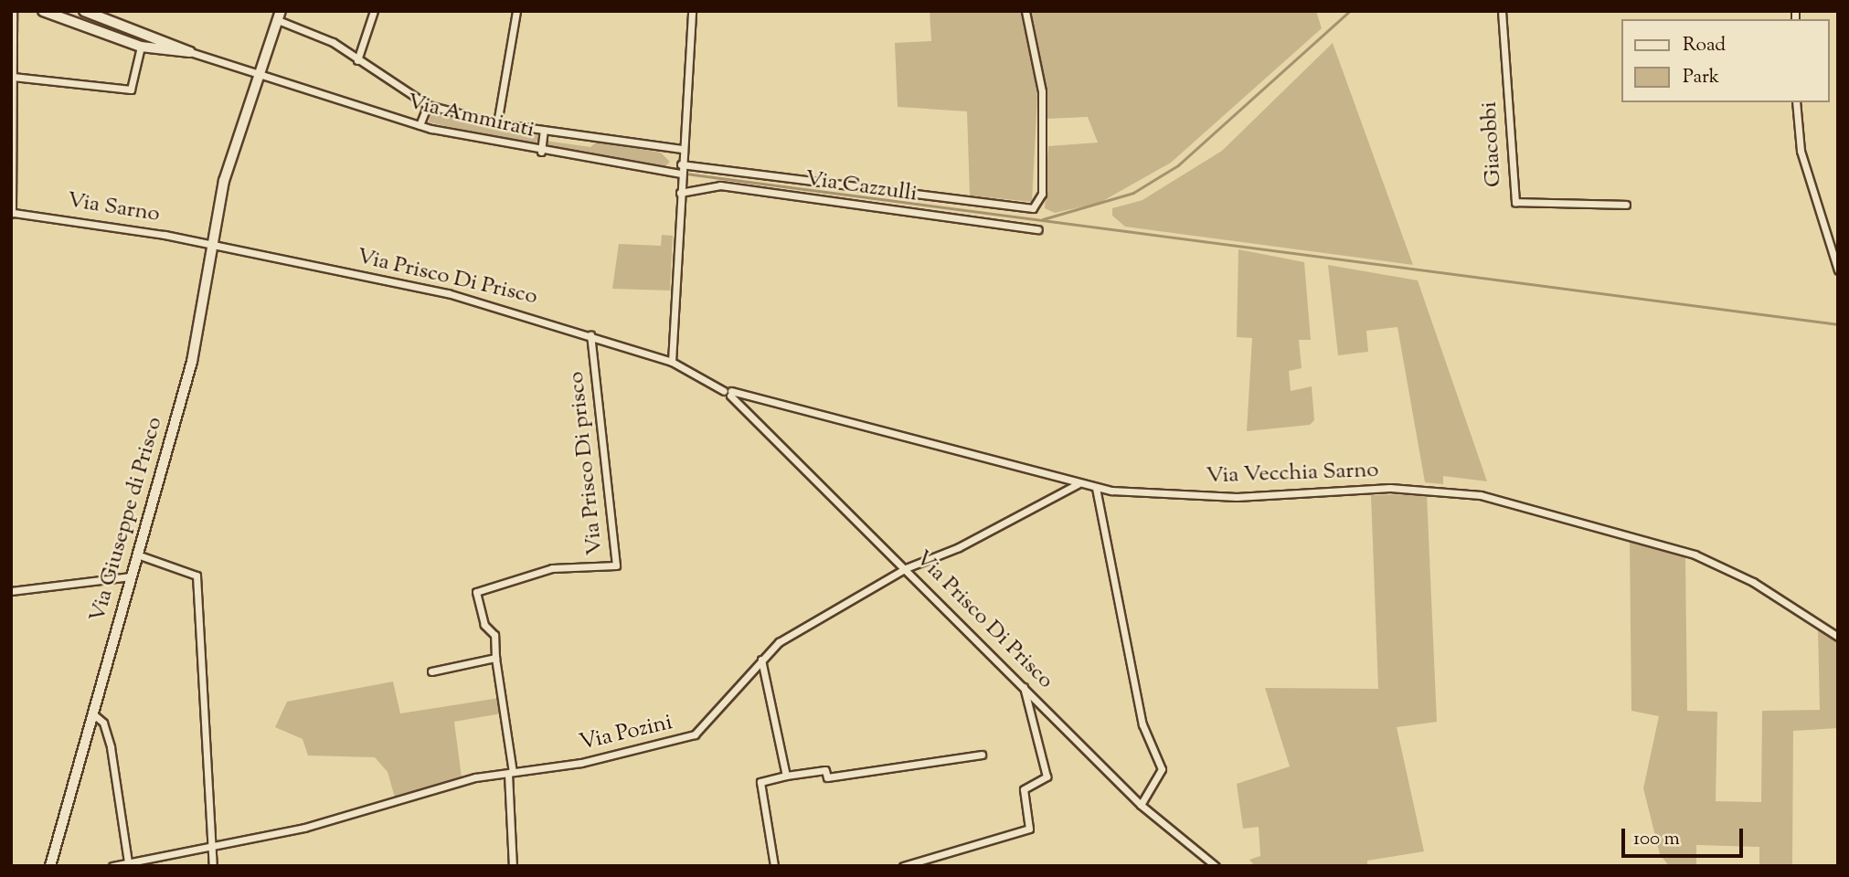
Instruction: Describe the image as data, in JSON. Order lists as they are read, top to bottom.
{
  "streets": {
    "main road": ["Via Giuseppe di Prisco"],
    "street": [
      "Via Ammirati",
      "Giacobbi",
      "Via Cazzulli",
      "Via Sarno",
      "Via Prisco Di Prisco",
      "Via Prisco Di prisco",
      "Via Vecchia Sarno",
      "Via Pozini"
    ]
  },
  "crossings": [
    ["Via Ammirati", "Via Giuseppe di Prisco"],
    ["Via Sarno", "Via Prisco Di Prisco"],
    ["Via Sarno", "Via Giuseppe di Prisco"],
    ["Via Prisco Di Prisco", "Via Prisco Di prisco"],
    ["Via Prisco Di Prisco", "Via Vecchia Sarno"],
    ["Via Prisco Di Prisco", "Via Giuseppe di Prisco"],
    ["Via Prisco Di Prisco", "Via Pozini"],
    ["Via Vecchia Sarno", "Via Pozini"]
  ],
  "legend": ["Road", "Park"],
  "scale_bar": "100 m"
}
